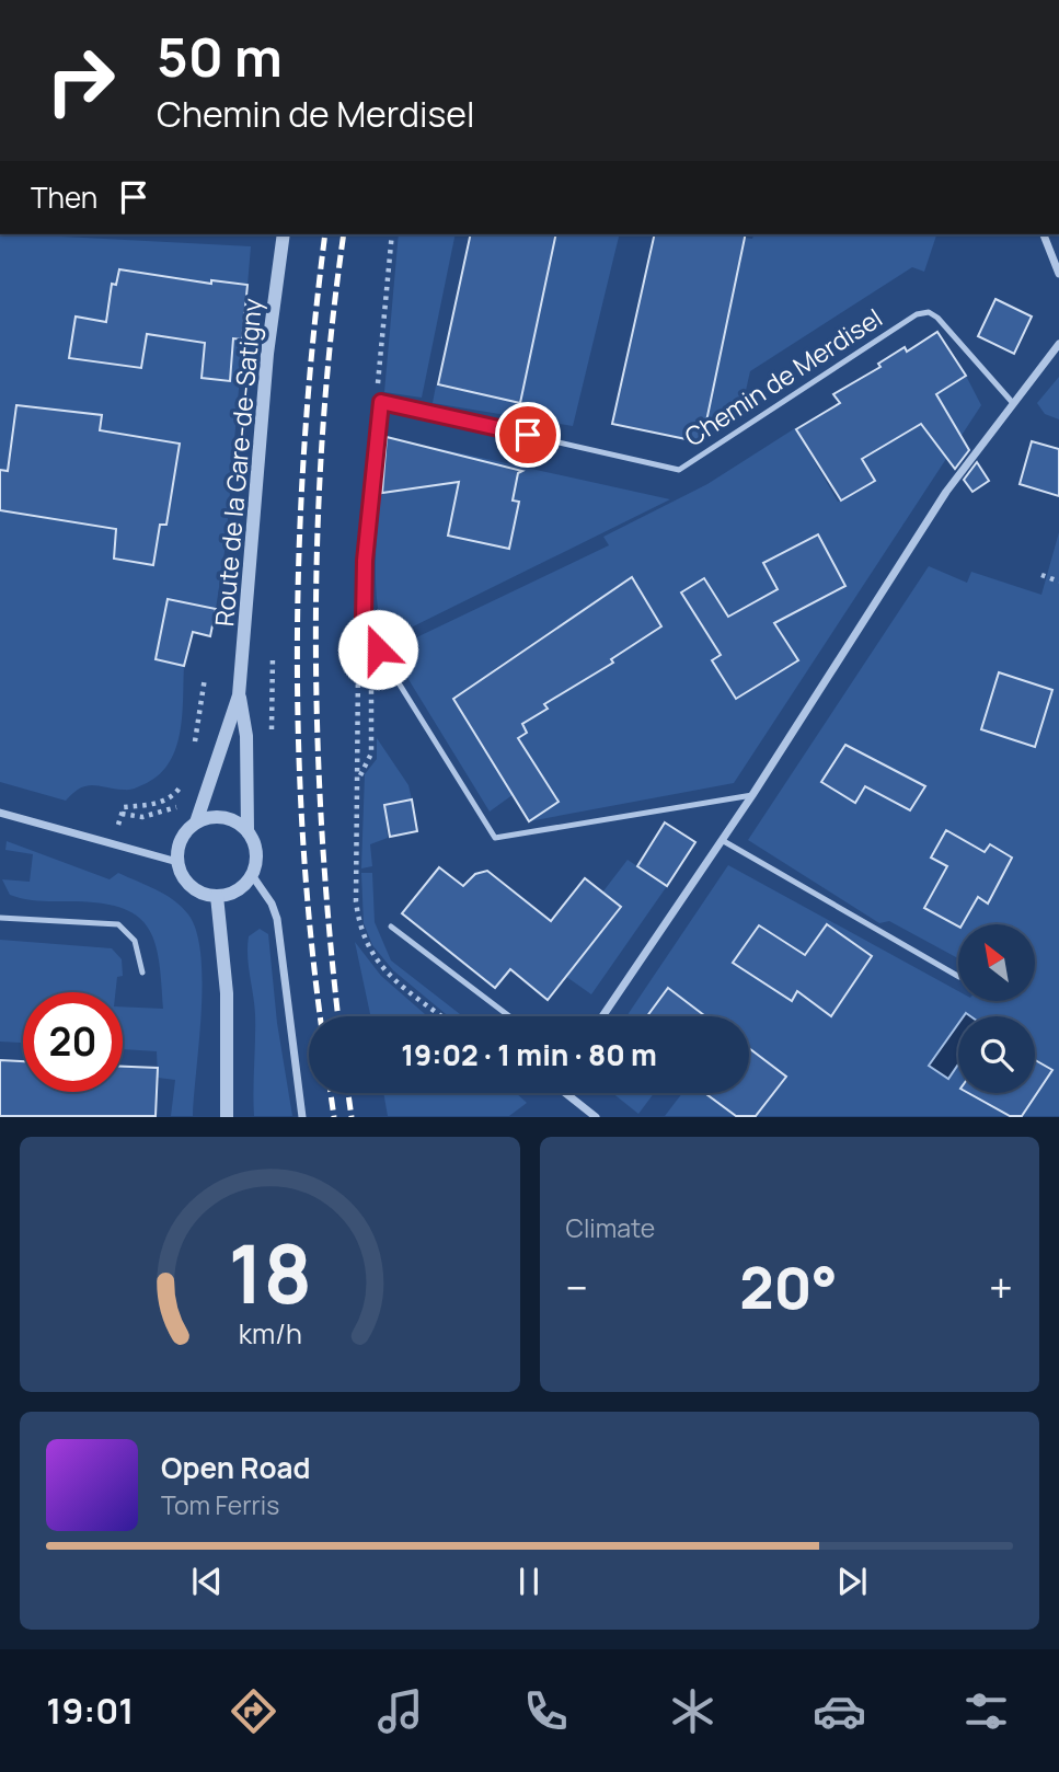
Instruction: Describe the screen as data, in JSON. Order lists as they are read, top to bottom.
{
  "streets": {
    "street": ["Route de la Gare-de-Satigny"],
    "lane": ["Chemin de Merdisel"]
  },
  "north": "top left",
  "page": {
    "turn": ["50 m", "Chemin de Merdisel"],
    "then": "Then",
    "limit": "20",
    "trip": "19:02 · 1 min · 80 m",
    "tile": "Climate",
    "heat": ["−", "20°", "+"],
    "song": ["Open Road", "Tom Ferris"],
    "tabs": "19:01",
    "gauge": ["18", "km/h"]
  }
}
